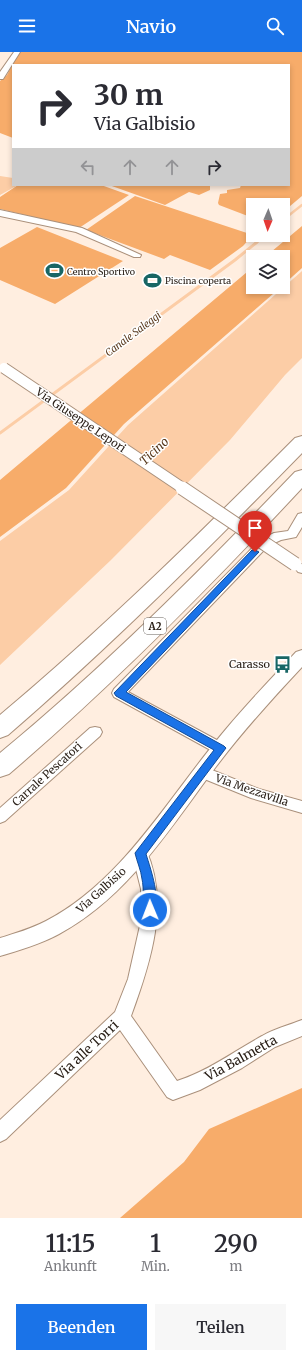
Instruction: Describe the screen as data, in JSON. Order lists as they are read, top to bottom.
{
  "streets": {
    "highway": ["A2"],
    "street": [
      "Via Giuseppe Lepori",
      "Carrale Pescatori",
      "Via Mezzavilla",
      "Via Galbisio",
      "Via alle Torri",
      "Via Balmetta"
    ]
  },
  "crossings": [
    ["Via Mezzavilla", "Via Galbisio"],
    ["Via Galbisio", "Via alle Torri"],
    ["Via alle Torri", "Via Balmetta"]
  ],
  "water": ["Canale Saleggi", "Ticino"],
  "places": {
    "sports": ["Centro Sportivo", "Piscina coperta"],
    "bus stop": ["Carasso"]
  },
  "north": "bottom",
  "page": {
    "header": "Navio",
    "turn": ["30 m", "Via Galbisio"],
    "eta": [
      "11:15",
      "Ankunft",
      "1",
      "Min.",
      "290",
      "m"
    ],
    "buttons": ["Beenden", "Teilen"]
  }
}
